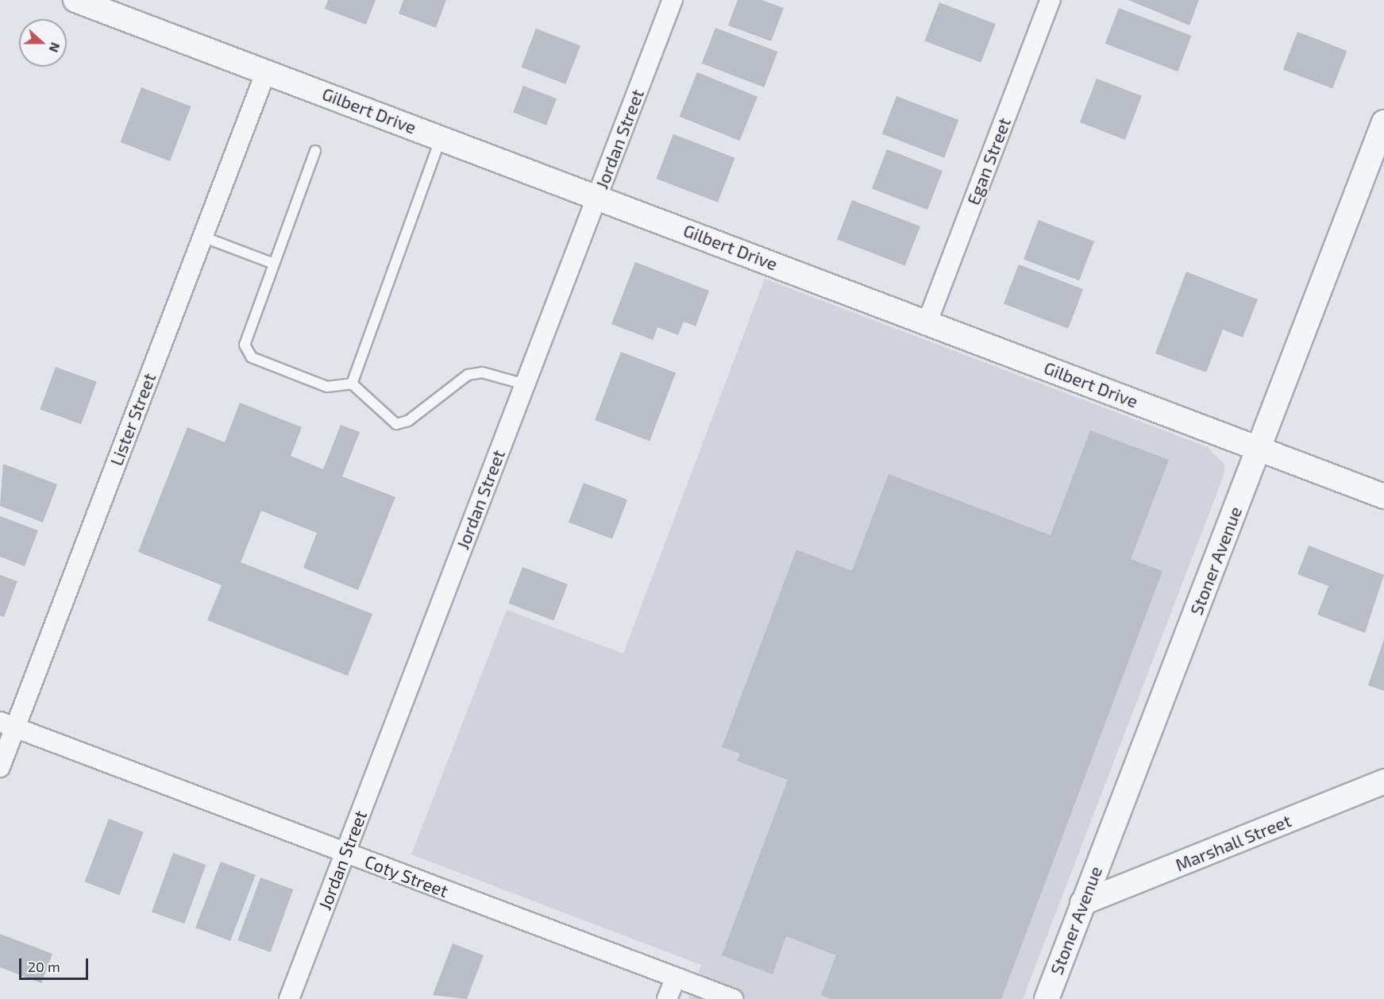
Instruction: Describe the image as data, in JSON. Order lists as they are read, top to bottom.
{
  "streets": {
    "street": [
      "Gilbert Drive",
      "Jordan Street",
      "Egan Street",
      "Lister Street",
      "Stoner Avenue",
      "Marshall Street",
      "Coty Street"
    ]
  },
  "crossings": [
    ["Gilbert Drive", "Jordan Street"],
    ["Gilbert Drive", "Egan Street"],
    ["Gilbert Drive", "Lister Street"],
    ["Gilbert Drive", "Stoner Avenue"],
    ["Jordan Street", "Coty Street"],
    ["Lister Street", "Coty Street"],
    ["Stoner Avenue", "Marshall Street"]
  ],
  "scale_bar": "20 m",
  "north": "right"
}
